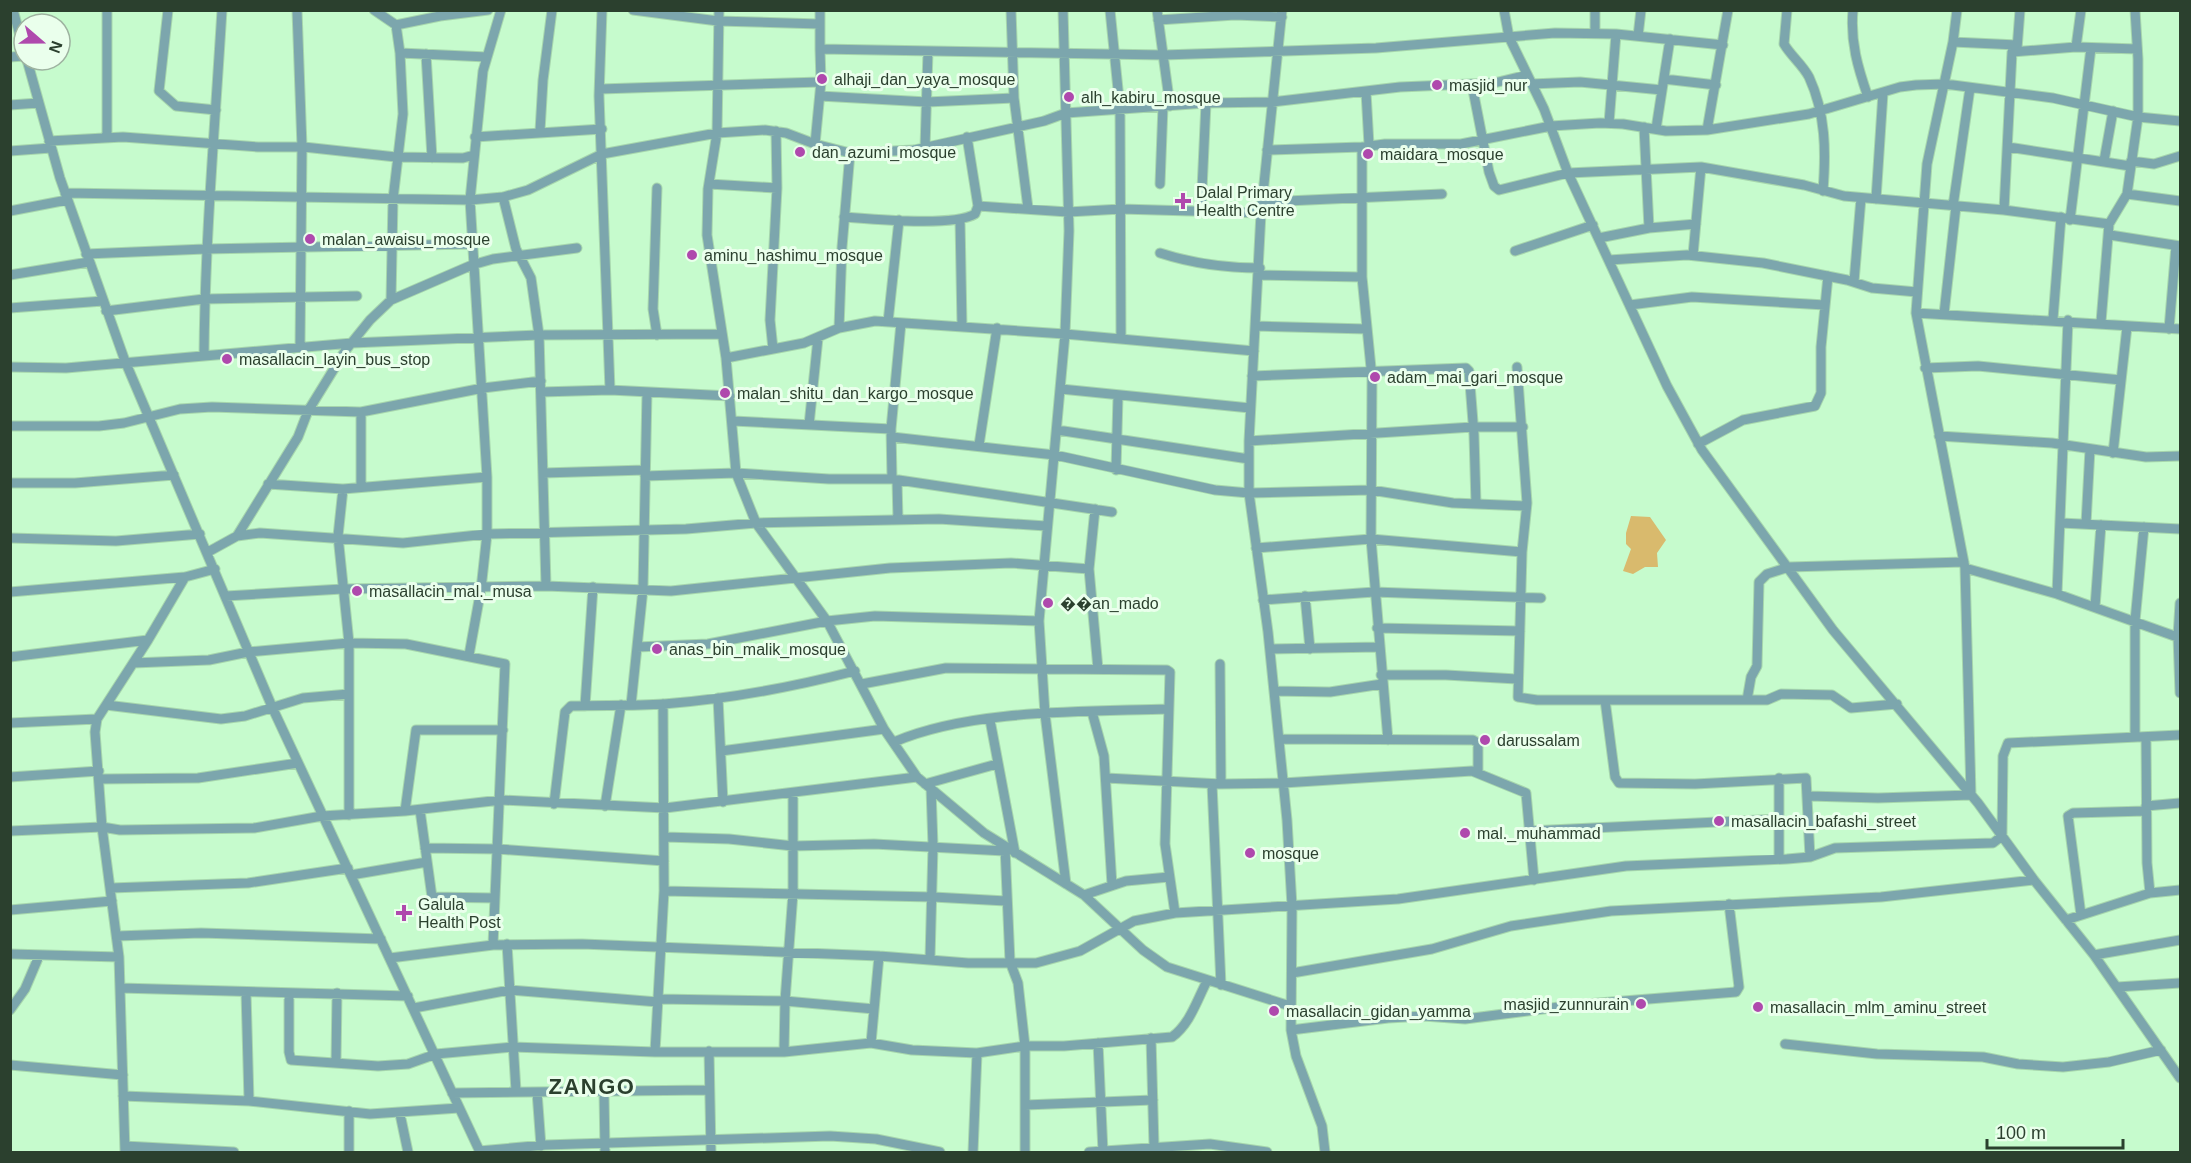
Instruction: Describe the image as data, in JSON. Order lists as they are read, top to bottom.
{
  "districts": ["ZANGO"],
  "places": {
    "other": [
      "alhaji_dan_yaya_mosque",
      "masjid_nur",
      "alh_kabiru_mosque",
      "dan_azumi_mosque",
      "maidara_mosque",
      "malan_awaisu_mosque",
      "aminu_hashimu_mosque",
      "masallacin_layin_bus_stop",
      "adam_mai_gari_mosque",
      "malan_shitu_dan_kargo_mosque",
      "masallacin_mal._musa",
      "��an_mado",
      "anas_bin_malik_mosque",
      "darussalam",
      "masallacin_bafashi_street",
      "mal._muhammad",
      "mosque",
      "masjid_zunnurain",
      "masallacin_mlm_aminu_street",
      "masallacin_gidan_yamma"
    ],
    "health": ["Dalal Primary Health Centre", "Galula Health Post"]
  },
  "scale_bar": "100 m",
  "north": "right"
}
